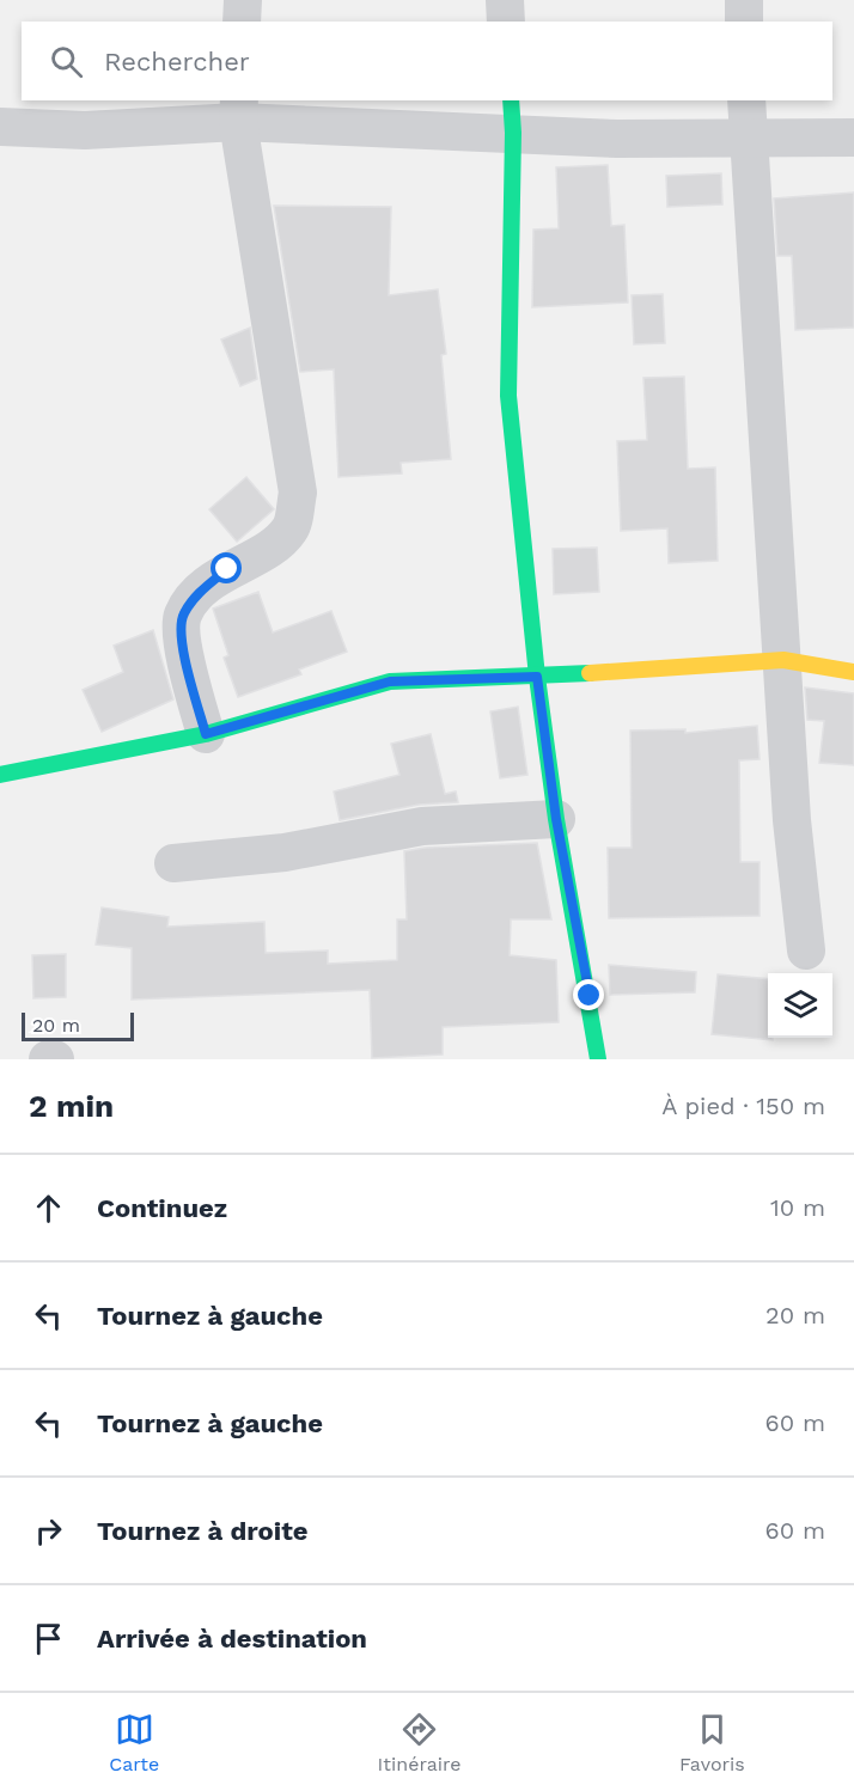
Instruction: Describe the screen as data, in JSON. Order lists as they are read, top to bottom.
{
  "scale_bar": "20 m",
  "page": {
    "search": "Rechercher",
    "scale": "20 m",
    "heading": ["2 min", "À pied · 150 m"],
    "list": [
      ["Continuez", "10 m"],
      ["Tournez à gauche", "20 m"],
      ["Tournez à gauche", "60 m"],
      ["Tournez à droite", "60 m"],
      "Arrivée à destination"
    ],
    "nav": ["Carte", "Itinéraire", "Favoris"]
  }
}
